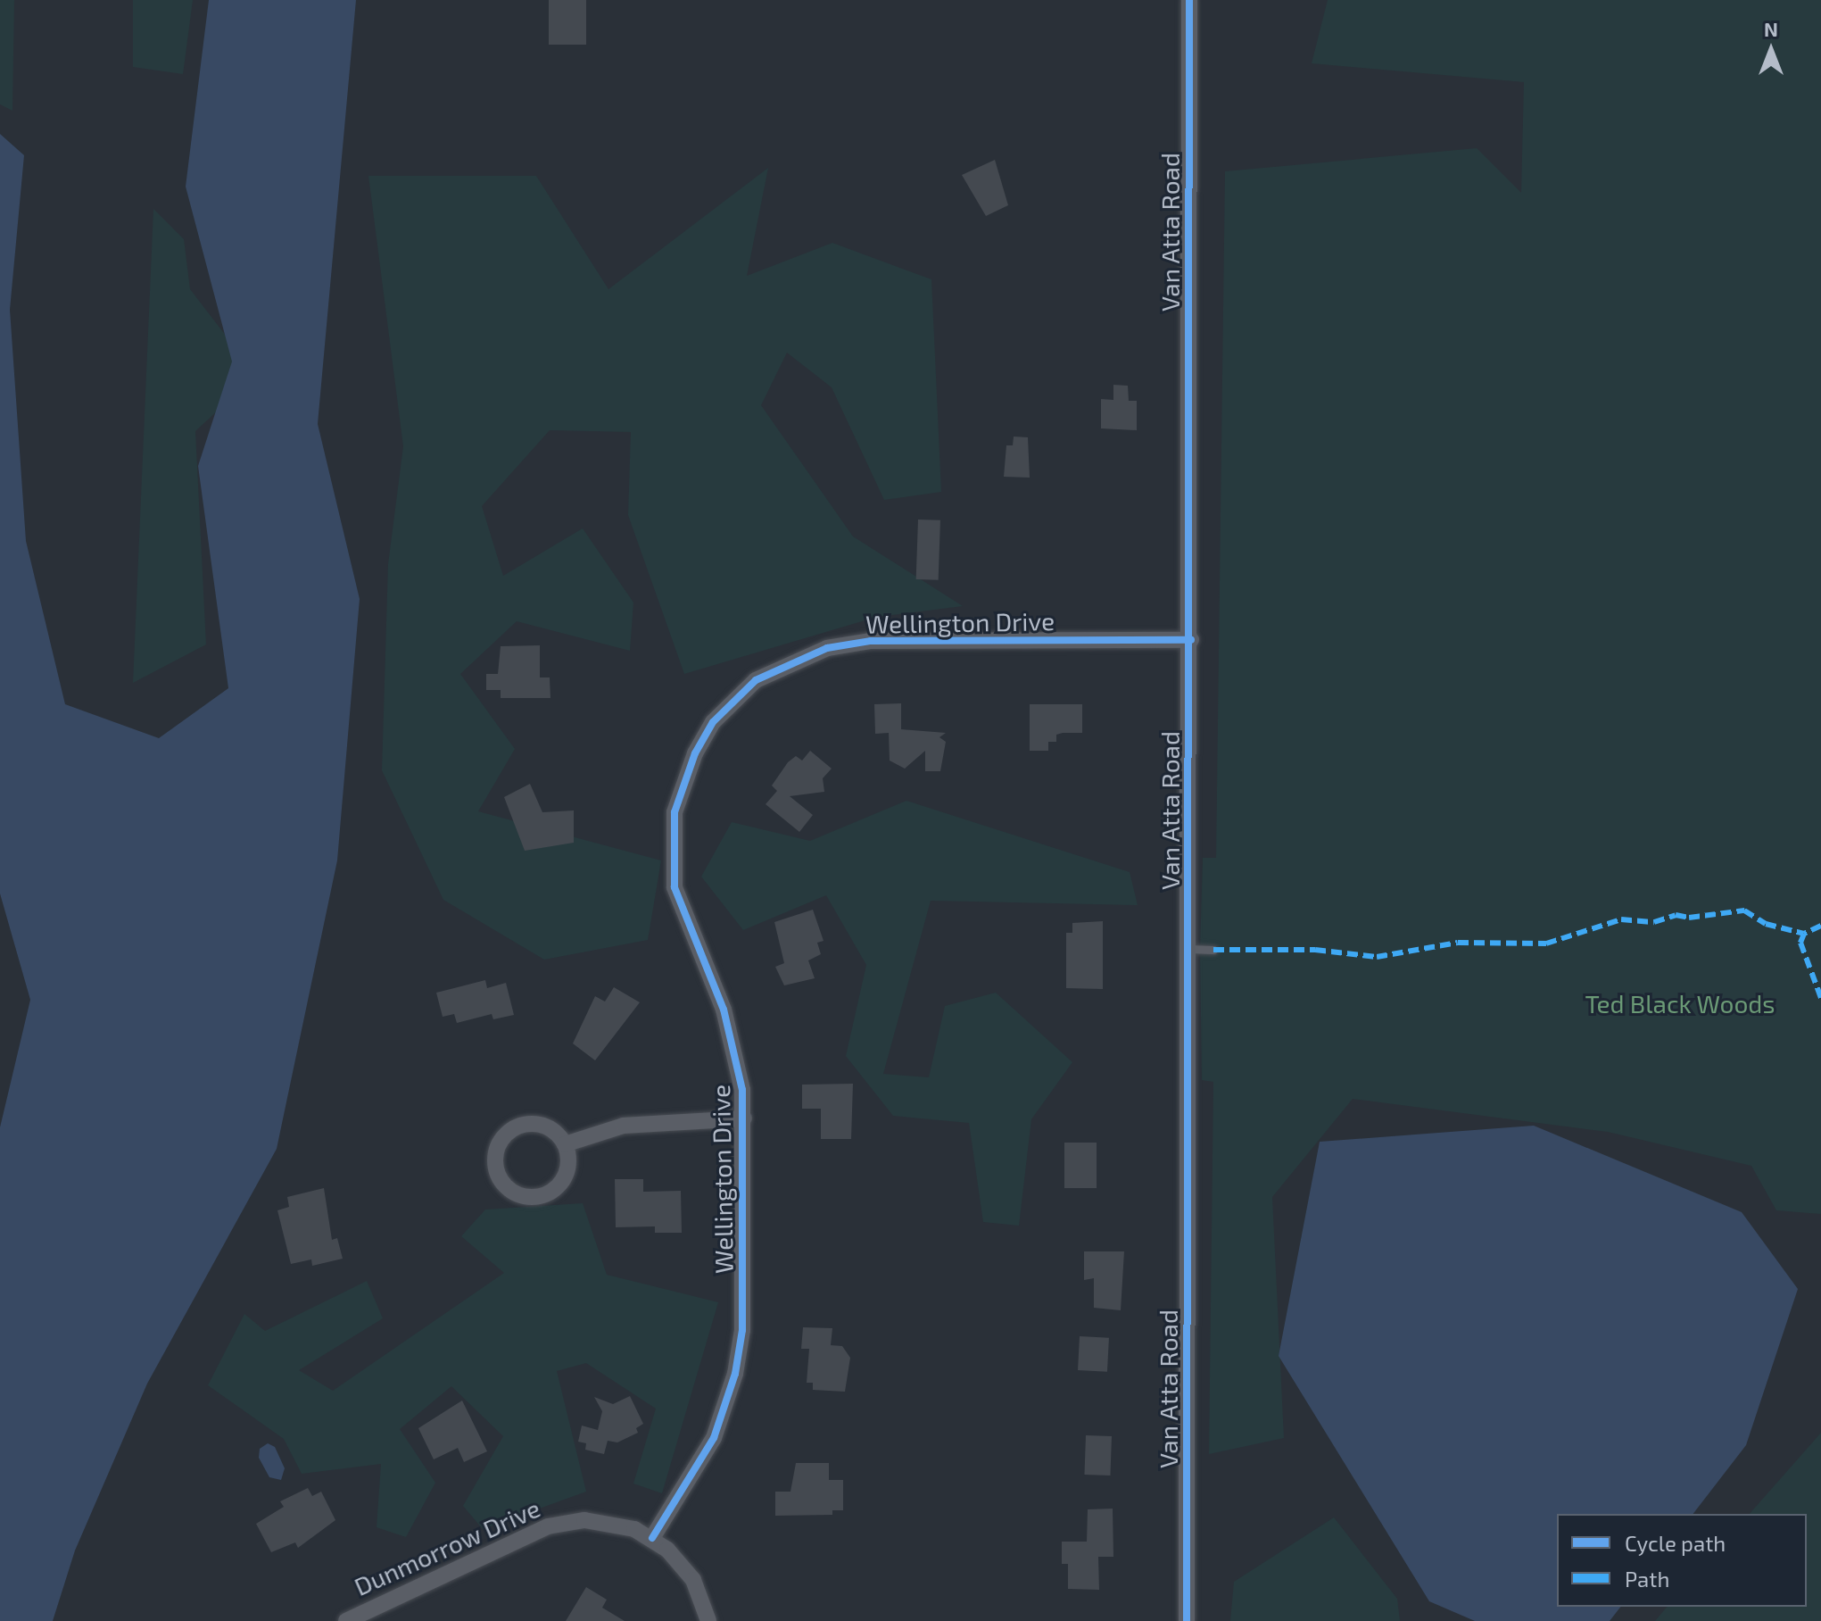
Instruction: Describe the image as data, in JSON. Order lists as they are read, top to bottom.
{
  "streets": {
    "street": ["Van Atta Road", "Wellington Drive", "Dunmorrow Drive"]
  },
  "crossings": [
    ["Van Atta Road", "Wellington Drive"],
    ["Wellington Drive", "Dunmorrow Drive"]
  ],
  "parks": ["Ted Black Woods"],
  "legend": ["Cycle path", "Path"],
  "north": "top"
}
